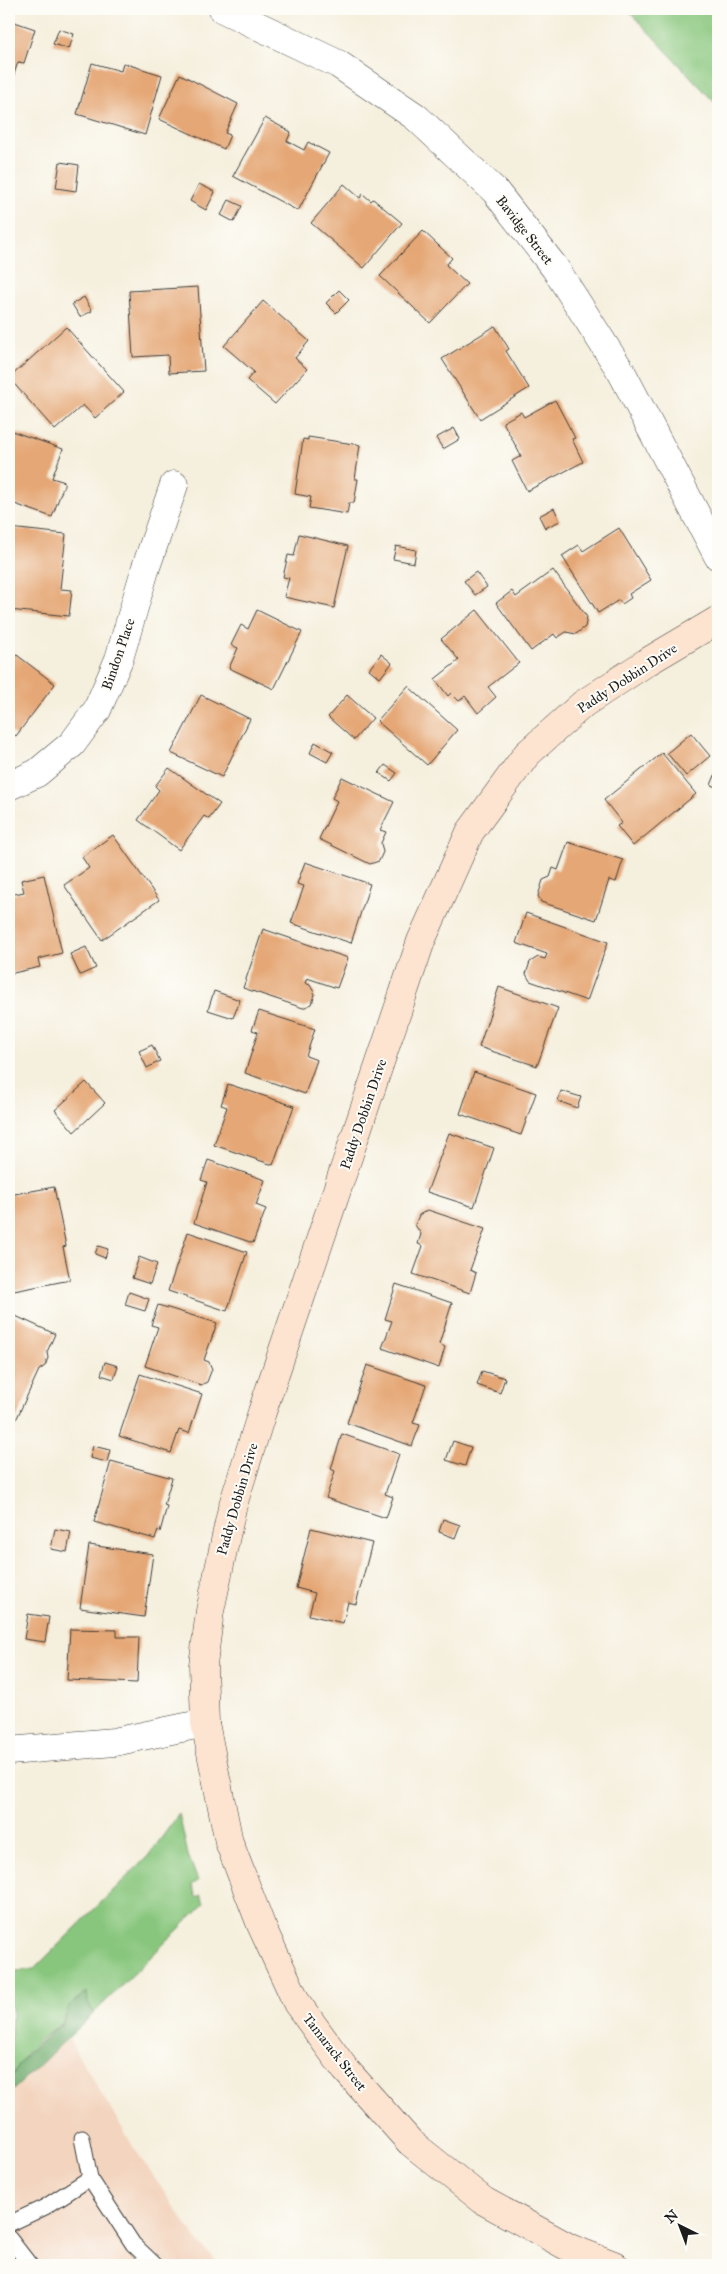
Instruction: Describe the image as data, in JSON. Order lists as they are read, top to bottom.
{
  "streets": {
    "street": [
      "Bavidge Street",
      "Bindon Place",
      "Paddy Dobbin Drive",
      "Tamarack Street"
    ]
  },
  "crossings": [
    ["Paddy Dobbin Drive", "Tamarack Street"]
  ],
  "north": "top left"
}
